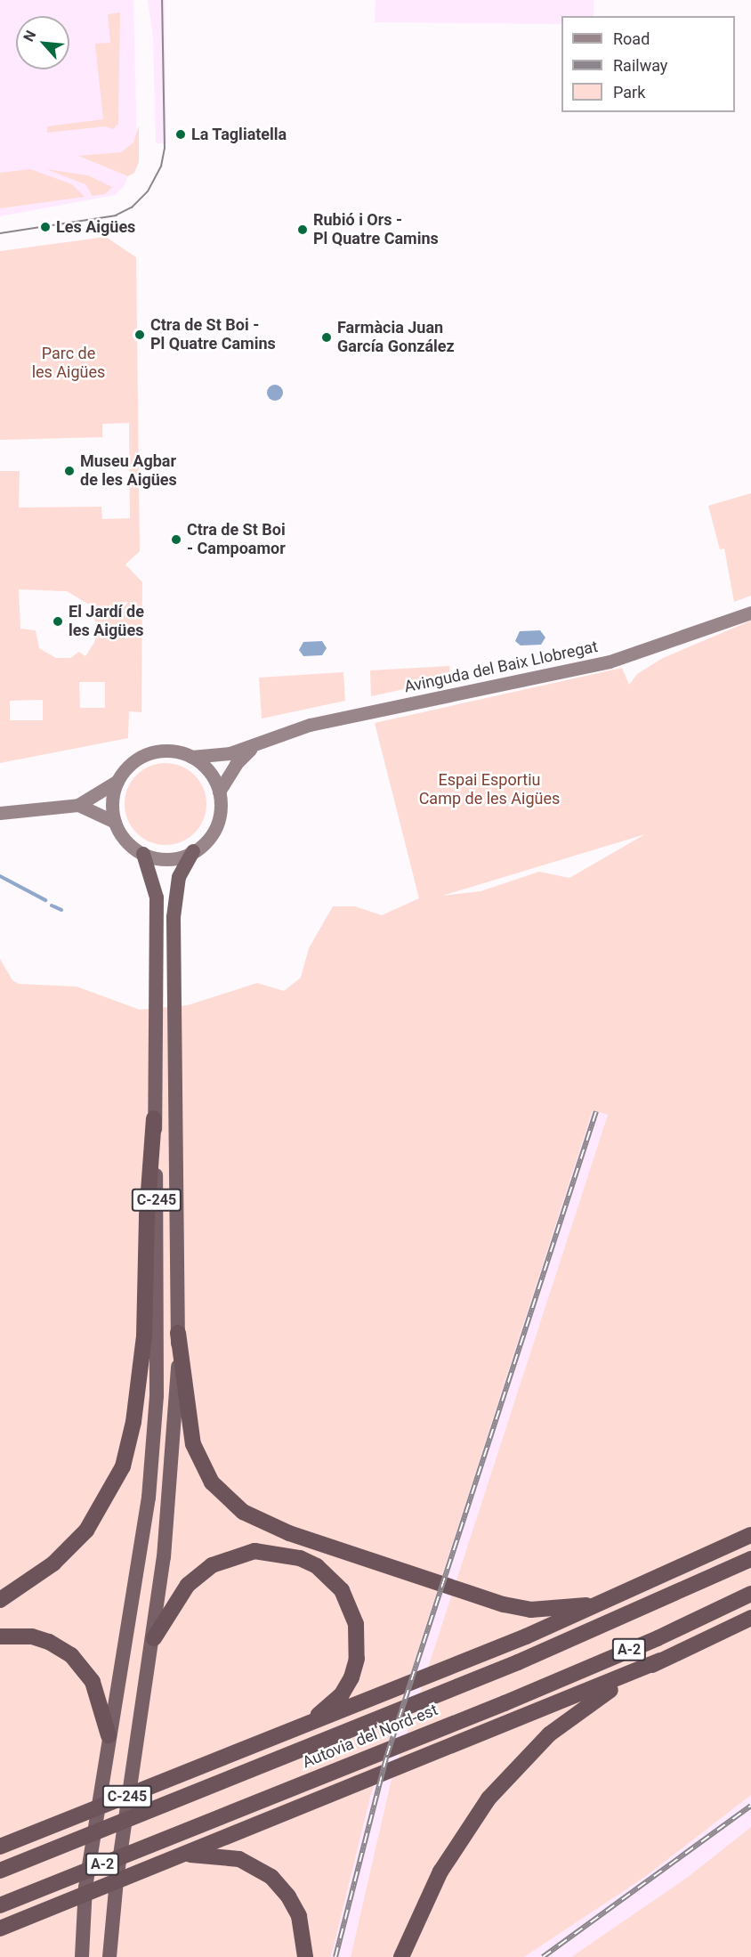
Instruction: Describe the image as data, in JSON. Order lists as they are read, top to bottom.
{
  "streets": {
    "highway": ["C-245", "A-2", "Autovia del Nord-est"],
    "main road": ["Avinguda del Baix Llobregat"]
  },
  "crossings": [
    ["Avinguda del Baix Llobregat", "C-245"]
  ],
  "parks": ["Parc de les Aigües", "Espai Esportiu Camp de les Aigües"],
  "places": [
    "La Tagliatella",
    "Les Aigües",
    "Rubió i Ors - Pl Quatre Camins",
    "Ctra de St Boi - Pl Quatre Camins",
    "Farmàcia Juan García González",
    "Museu Agbar de les Aigües",
    "Ctra de St Boi - Campoamor",
    "El Jardí de les Aigües"
  ],
  "legend": ["Road", "Railway", "Park"],
  "north": "top left"
}
